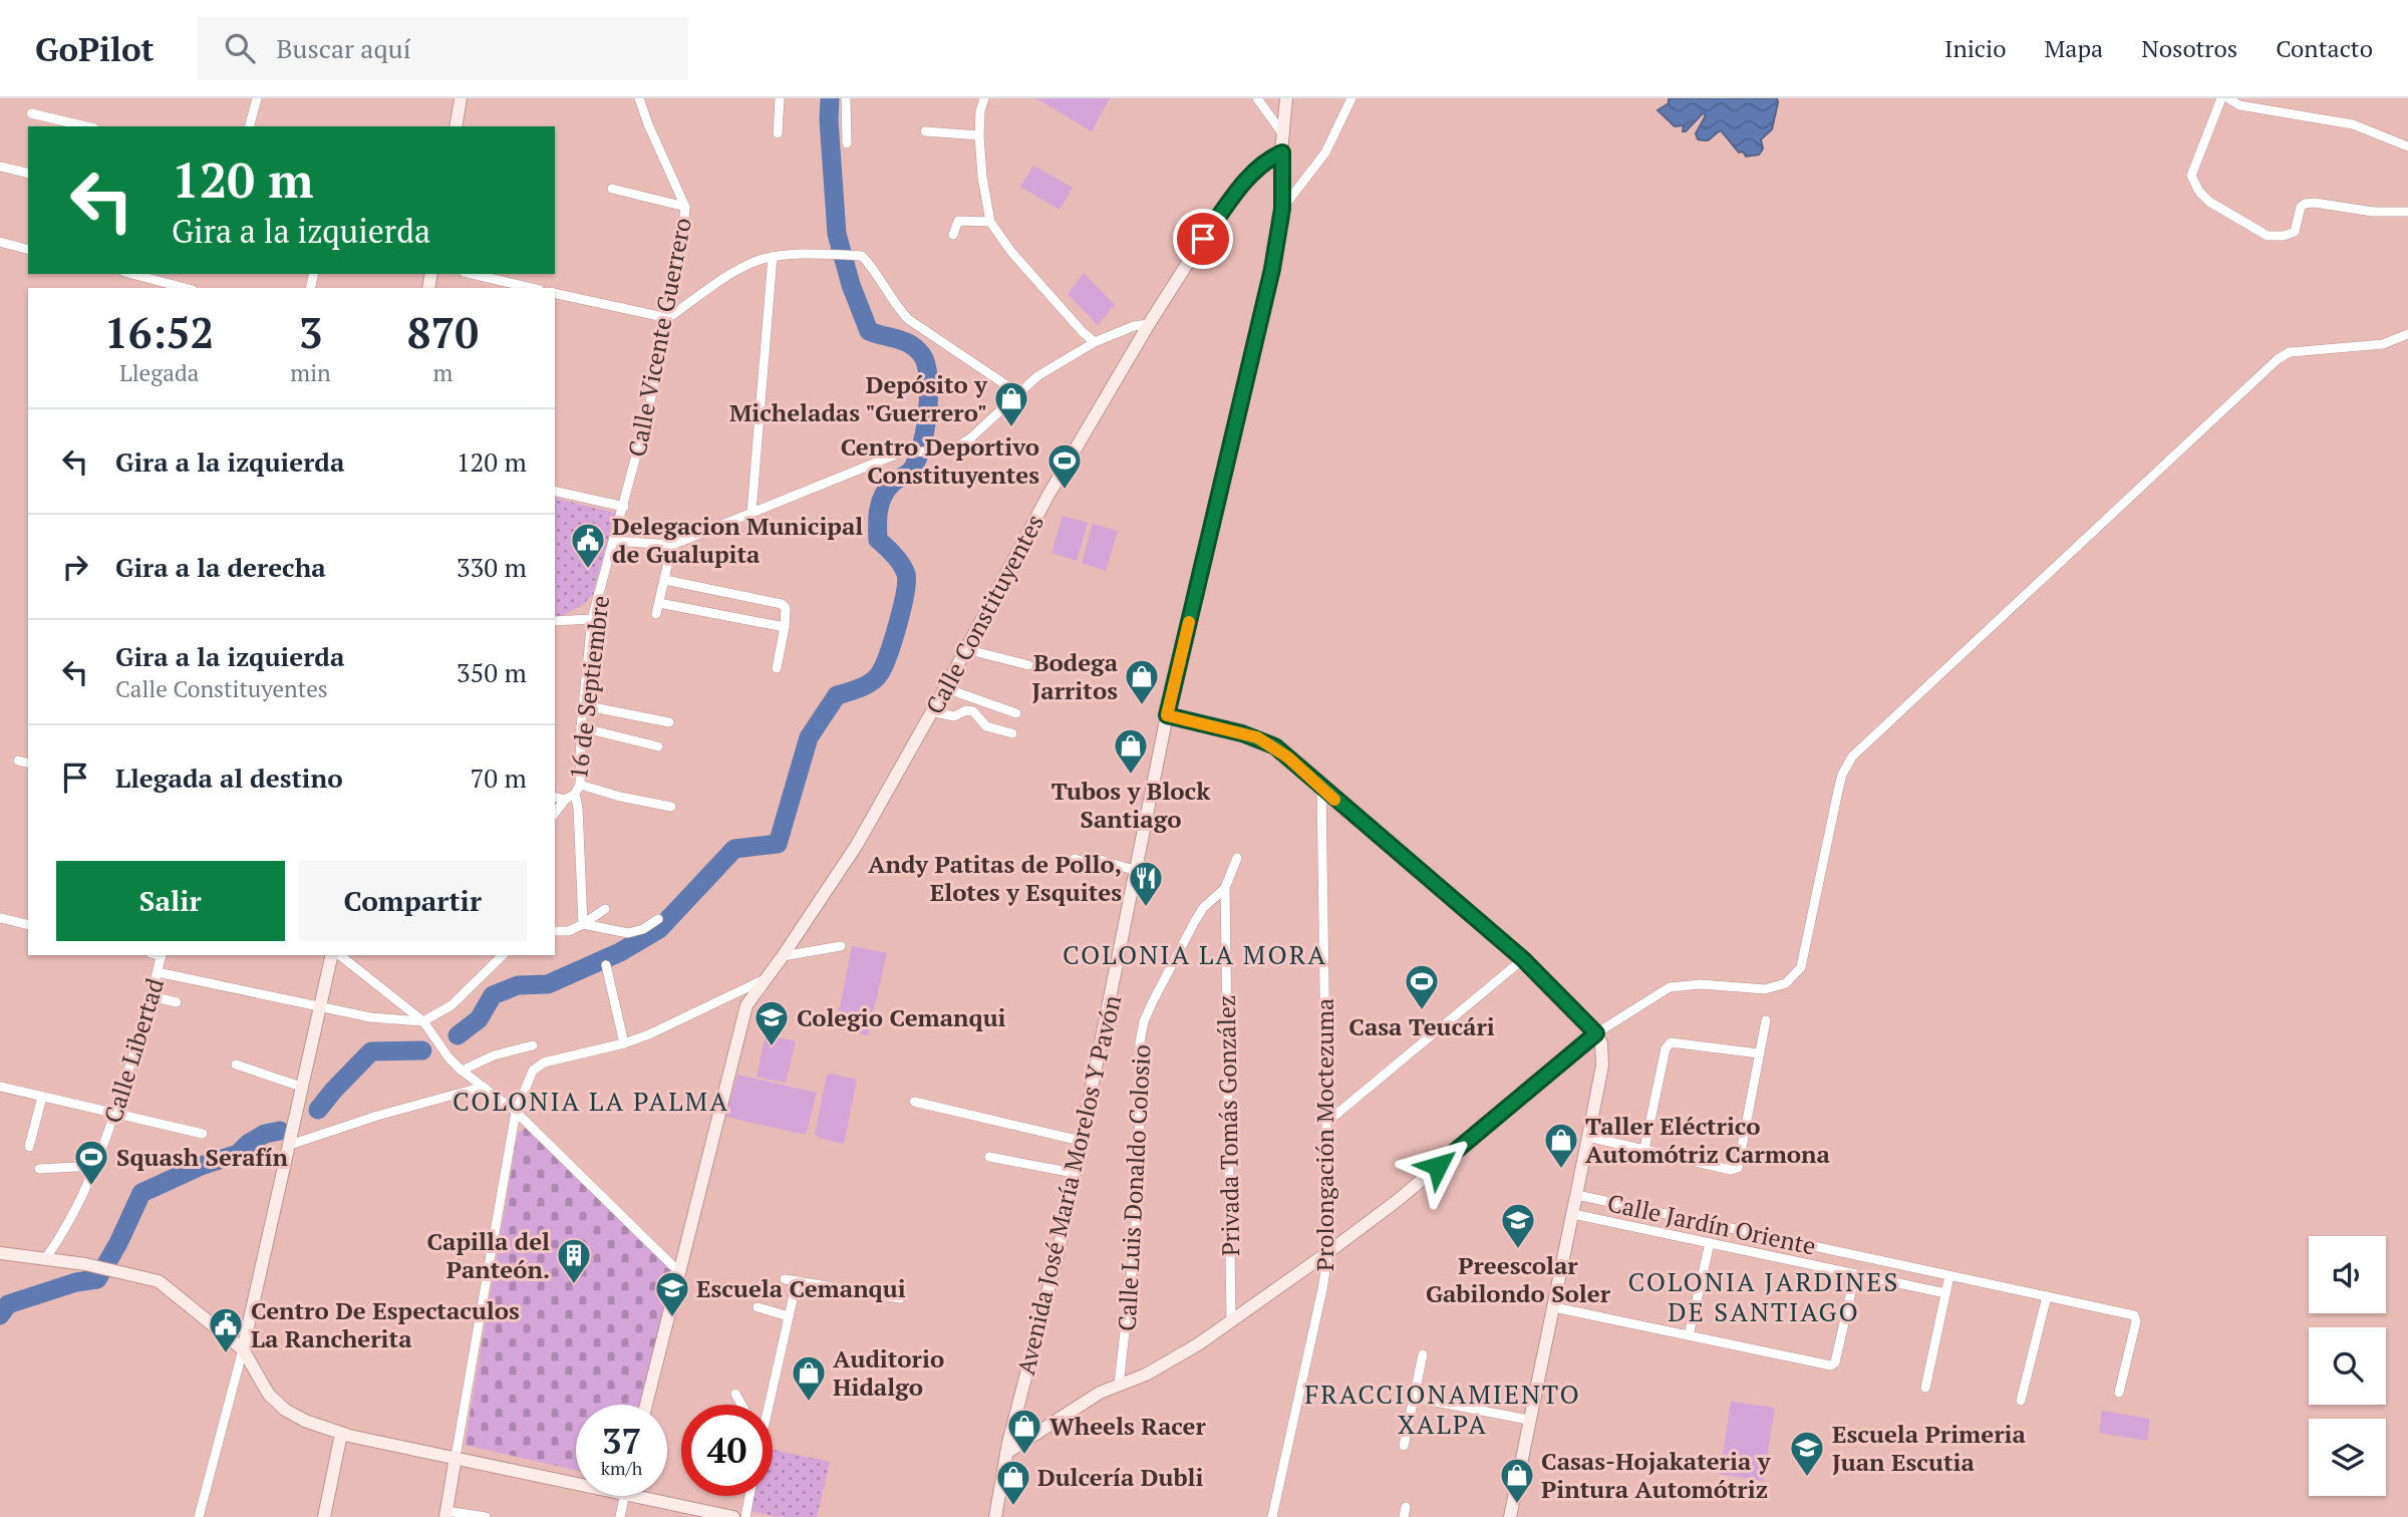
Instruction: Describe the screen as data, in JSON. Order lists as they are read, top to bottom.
{
  "streets": {
    "main road": ["Calle Constituyentes", "Avenida José María Morelos Y Pavón"],
    "street": [
      "Calle Vicente Guerrero",
      "16 de Septiembre",
      "Calle Libertad",
      "Privada Tomás González",
      "Prolongación Moctezuma",
      "Calle Luis Donaldo Colosio",
      "Calle Jardín Oriente"
    ]
  },
  "crossings": [
    ["Calle Vicente Guerrero", "16 de Septiembre"],
    ["Calle Constituyentes", "Avenida José María Morelos Y Pavón"],
    ["Privada Tomás González", "Calle Luis Donaldo Colosio"]
  ],
  "districts": [
    "COLONIA LA MORA",
    "COLONIA LA PALMA",
    "COLONIA JARDINES DE SANTIAGO",
    "FRACCIONAMIENTO XALPA"
  ],
  "places": {
    "shop": [
      "Depósito y Micheladas \"Guerrero\"",
      "Bodega Jarritos",
      "Tubos y Block Santiago",
      "Taller Eléctrico Automótriz Carmona",
      "Auditorio Hidalgo",
      "Wheels Racer",
      "Casas-Hojakateria y Pintura Automótriz",
      "Dulcería Dubli"
    ],
    "sports": ["Centro Deportivo Constituyentes", "Casa Teucári", "Squash Serafín"],
    "public building": ["Delegacion Municipal de Gualupita", "Centro De Espectaculos La Rancherita"],
    "restaurant": ["Andy Patitas de Pollo, Elotes y Esquites"],
    "school or university": [
      "Colegio Cemanqui",
      "Preescolar Gabilondo Soler",
      "Escuela Cemanqui",
      "Escuela Primeria Juan Escutia"
    ],
    "building": ["Capilla del Panteón."]
  },
  "page": {
    "header": "GoPilot",
    "search": "Buscar aquí",
    "nav": [
      "Inicio",
      "Mapa",
      "Nosotros",
      "Contacto"
    ],
    "turn": ["120 m", "Gira a la izquierda"],
    "eta": [
      "16:52",
      "Llegada",
      "3",
      "min",
      "870",
      "m"
    ],
    "list": [
      {
        "name": "Gira a la izquierda",
        "value": "120 m"
      },
      {
        "name": "Gira a la derecha",
        "value": "330 m"
      },
      {
        "name": "Gira a la izquierda",
        "note": "Calle Constituyentes",
        "value": "350 m"
      },
      {
        "name": "Llegada al destino",
        "value": "70 m"
      }
    ],
    "buttons": ["Salir", "Compartir"],
    "speed": "37 km/h",
    "limit": "40"
  }
}
